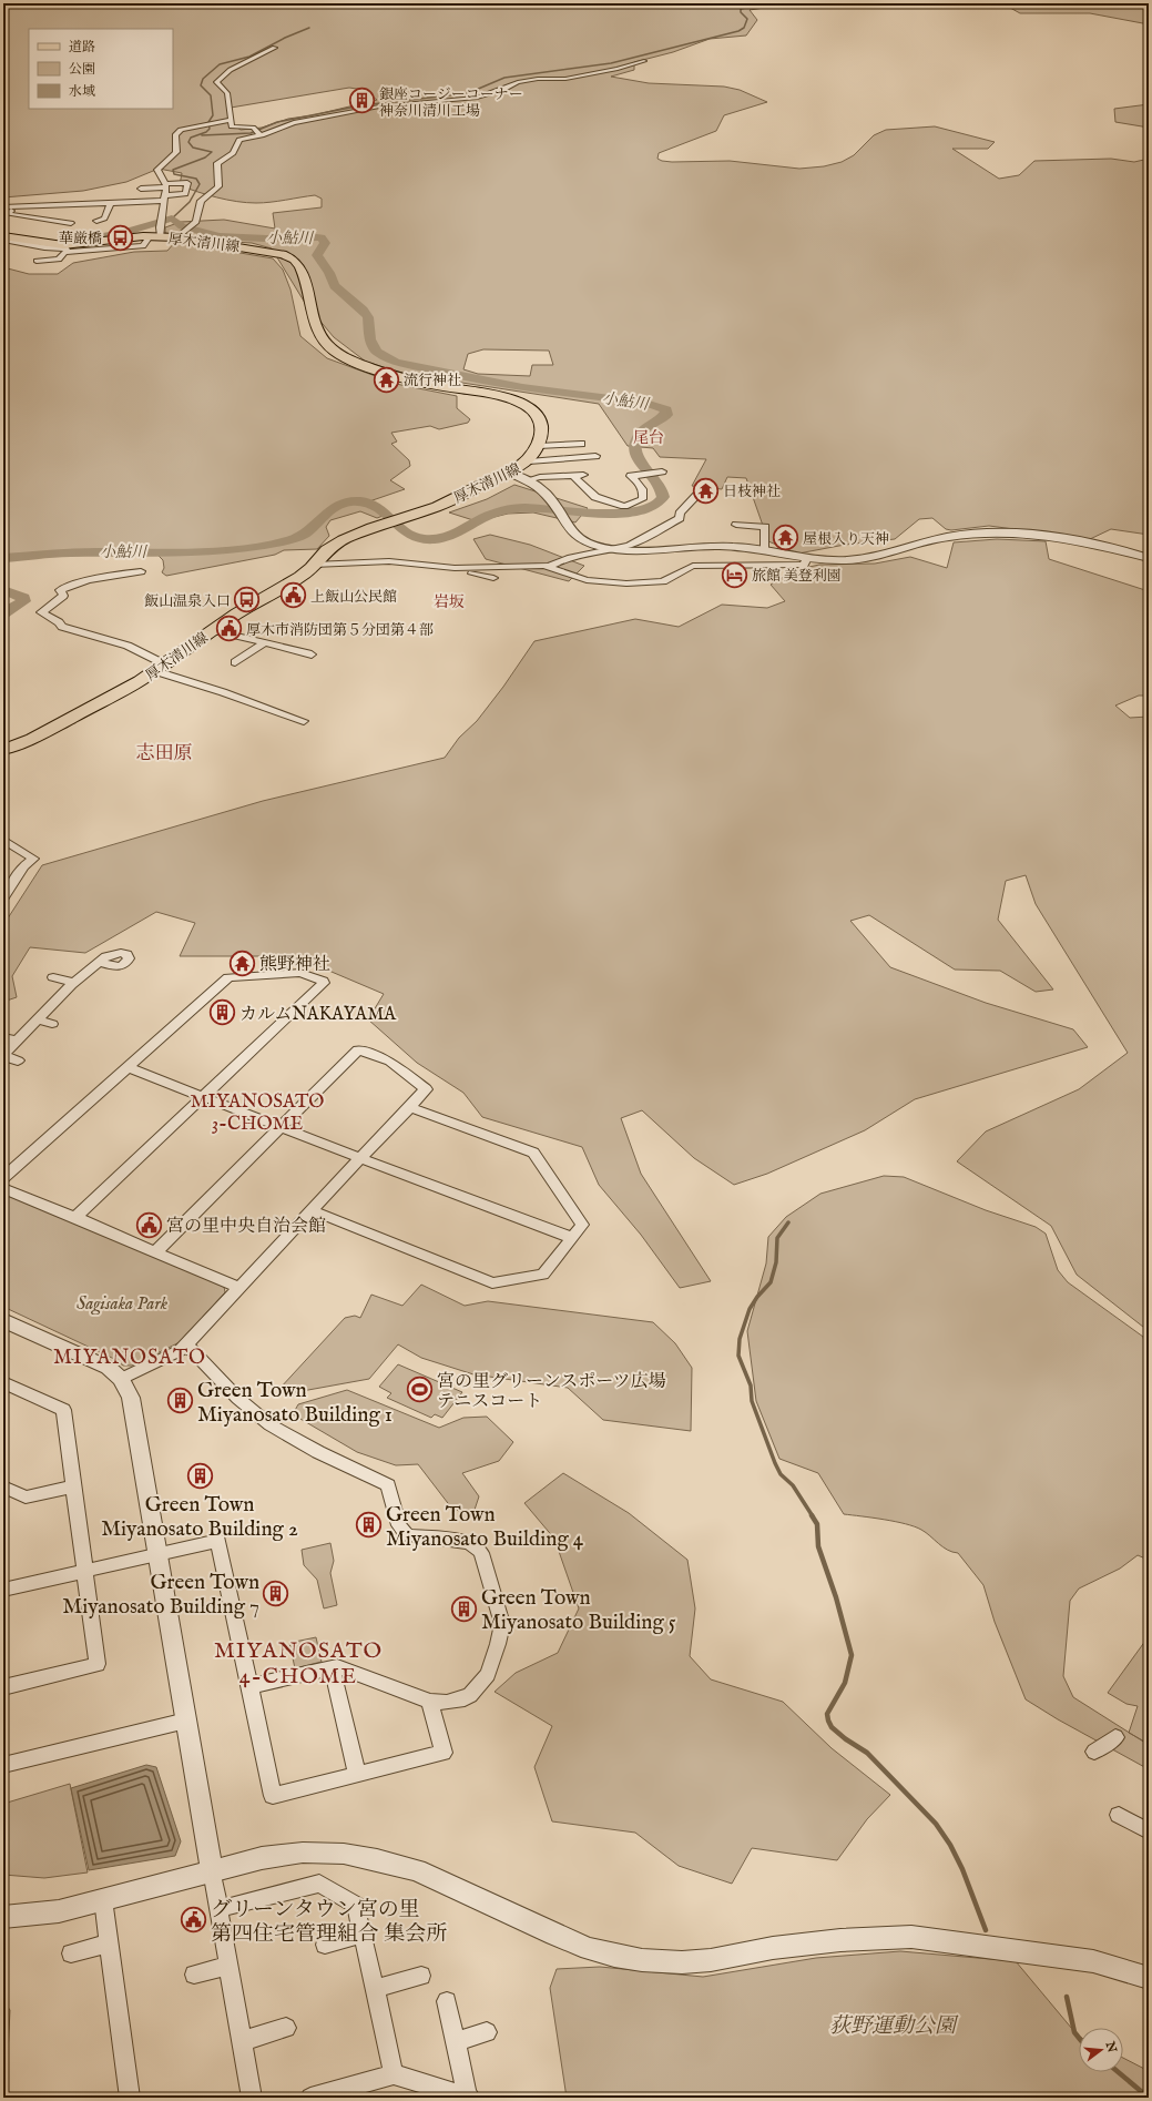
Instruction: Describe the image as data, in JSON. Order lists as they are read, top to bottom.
{
  "streets": {
    "main road": ["厚木清川線"]
  },
  "districts": [
    "尾台",
    "岩坂",
    "志田原",
    "MIYANOSATO 3-CHOME",
    "MIYANOSATO",
    "MIYANOSATO 4-CHOME"
  ],
  "water": ["小鮎川"],
  "parks": ["Sagisaka Park", "荻野運動公園"],
  "places": {
    "building": [
      "銀座コージーコーナー 神奈川清川工場",
      "カルムNAKAYAMA",
      "Green Town Miyanosato Building 1",
      "Green Town Miyanosato Building 2",
      "Green Town Miyanosato Building 4",
      "Green Town Miyanosato Building 7",
      "Green Town Miyanosato Building 5"
    ],
    "bus stop": ["華厳橋", "飯山温泉入口"],
    "temple": [
      "流行神社",
      "日枝神社",
      "屋根入り天神",
      "熊野神社"
    ],
    "hotel": ["旅館 美登利園"],
    "public building": [
      "上飯山公民館",
      "厚木市消防団第５分団第４部",
      "宮の里中央自治会館",
      "グリーンタウン宮の里 第四住宅管理組合 集会所"
    ],
    "sports": ["宮の里グリーンスポーツ広場 テニスコート"]
  },
  "legend": ["道路", "公園", "水域"],
  "north": "right"
}
